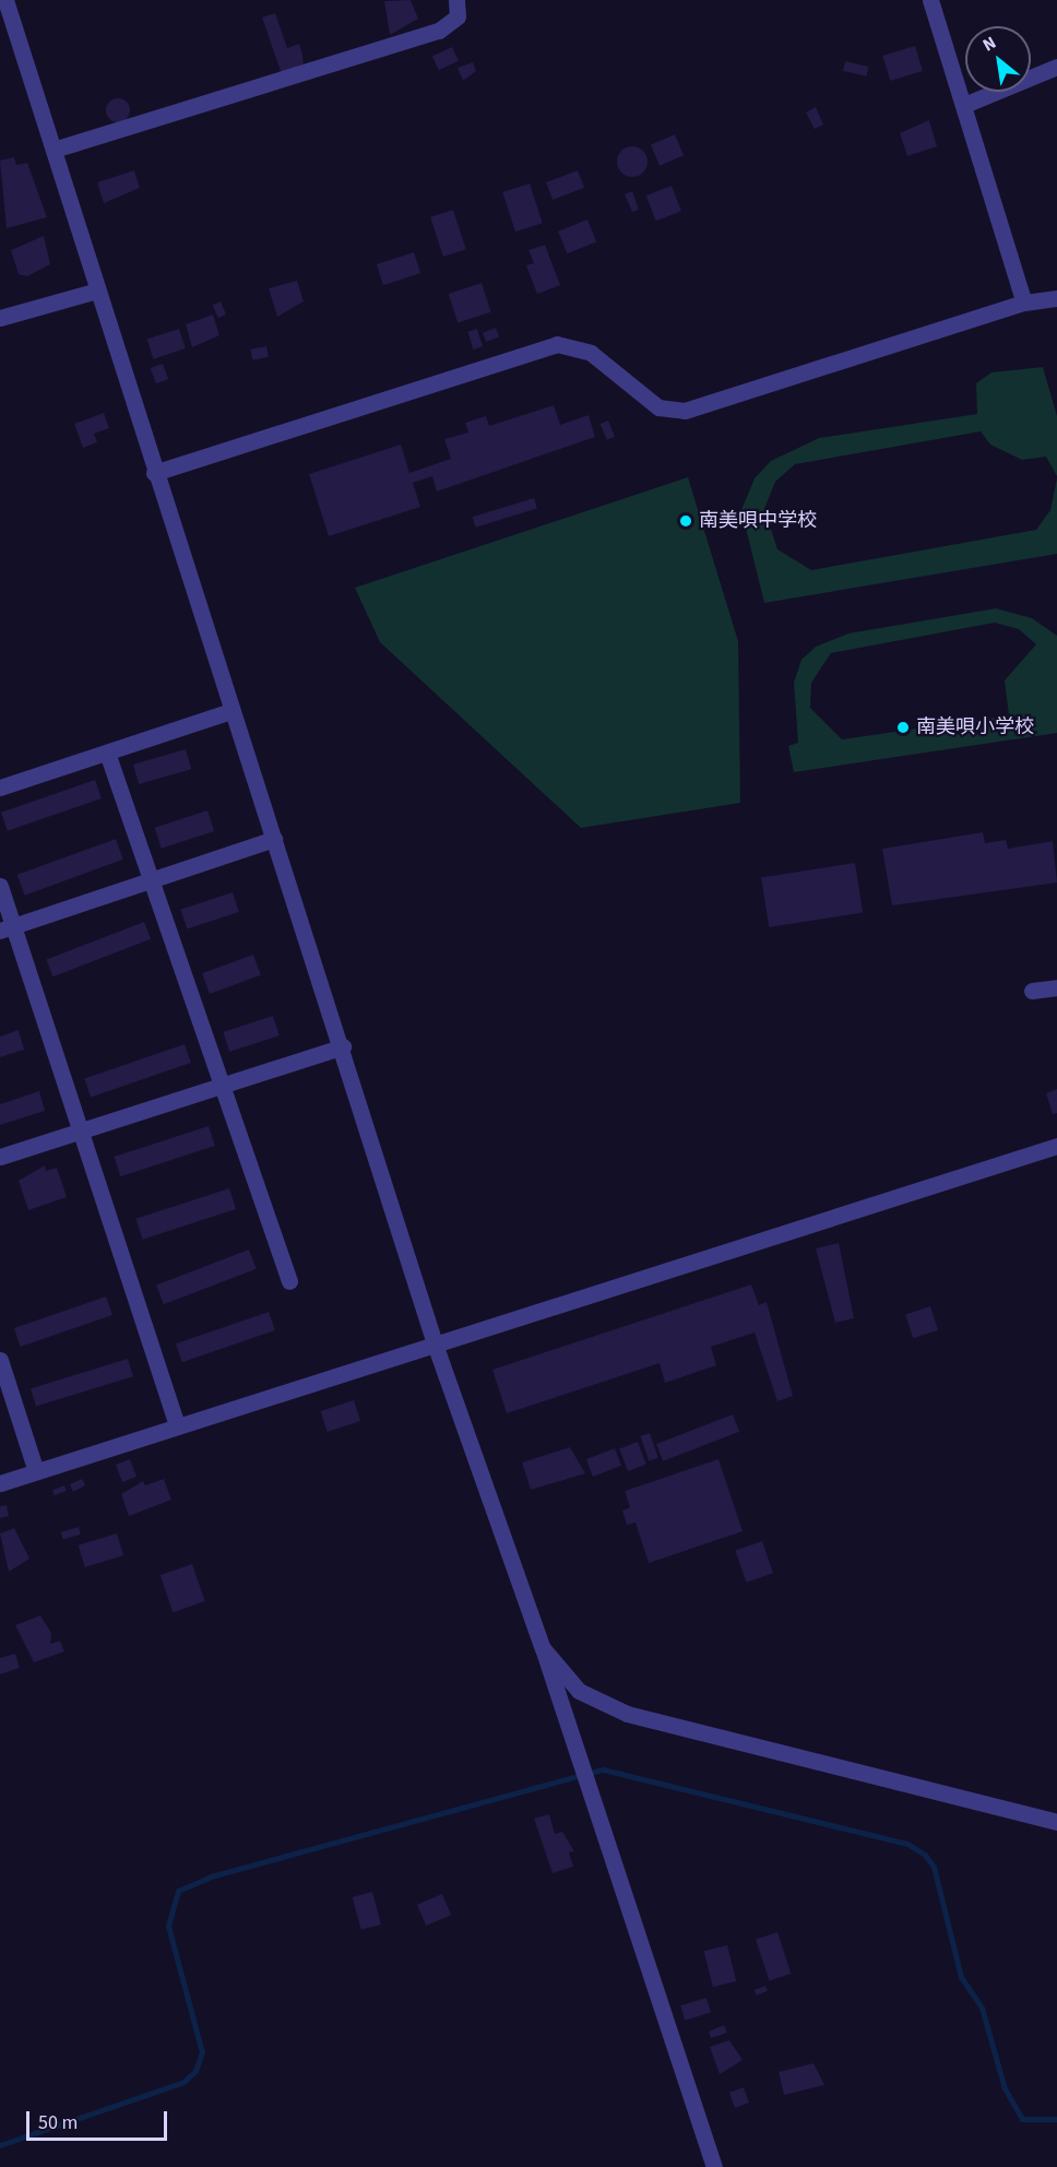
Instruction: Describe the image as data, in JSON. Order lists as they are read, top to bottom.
{
  "places": ["南美唄中学校", "南美唄小学校"],
  "scale_bar": "50 m",
  "north": "top left"
}
